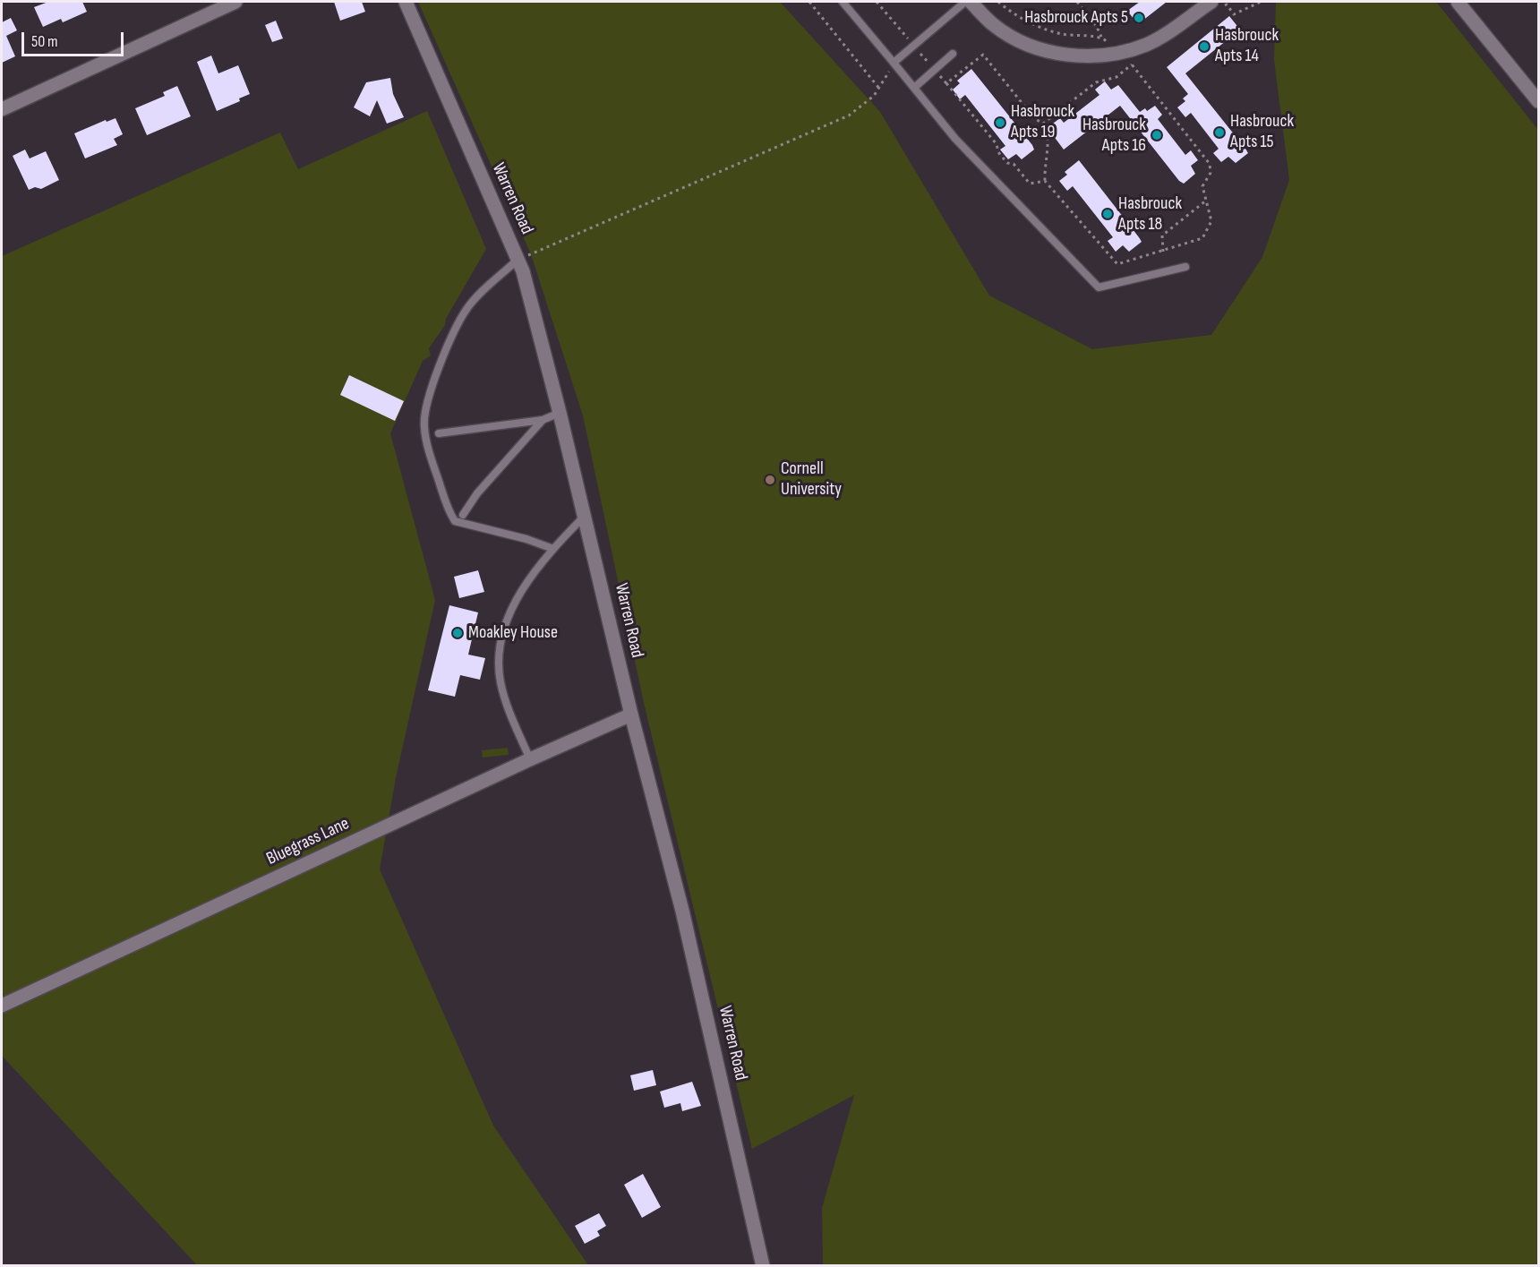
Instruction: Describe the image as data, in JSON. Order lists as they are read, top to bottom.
{
  "streets": {
    "street": ["Warren Road", "Bluegrass Lane"]
  },
  "crossings": [
    ["Warren Road", "Bluegrass Lane"]
  ],
  "places": [
    "Hasbrouck Apts 5",
    "Hasbrouck Apts 14",
    "Hasbrouck Apts 19",
    "Hasbrouck Apts 15",
    "Hasbrouck Apts 16",
    "Hasbrouck Apts 18",
    "Cornell University",
    "Moakley House"
  ],
  "scale_bar": "50 m"
}
